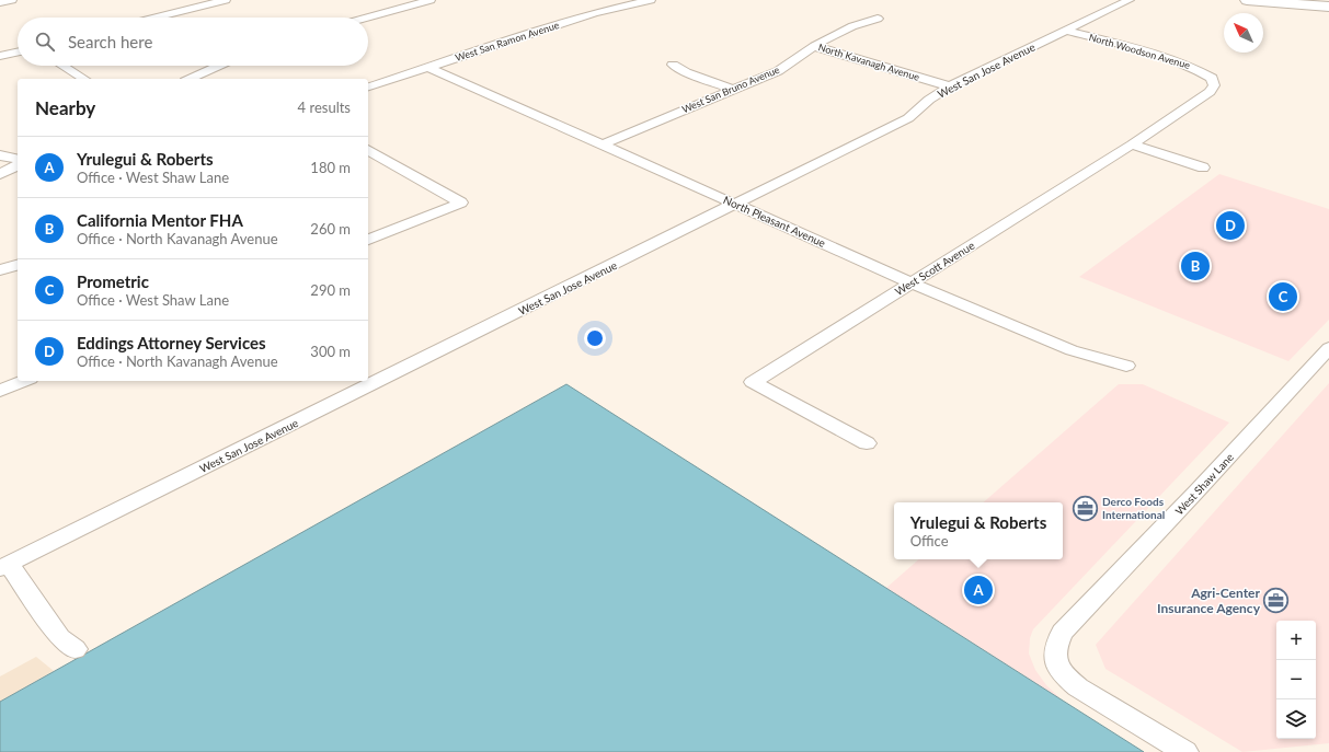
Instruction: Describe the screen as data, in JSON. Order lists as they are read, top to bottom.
{
  "streets": {
    "street": [
      "West San Ramon Avenue",
      "North Woodson Avenue",
      "North Kavanagh Avenue",
      "West San Jose Avenue",
      "West San Bruno Avenue",
      "North Pleasant Avenue",
      "West Scott Avenue",
      "West Shaw Lane"
    ]
  },
  "crossings": [
    ["West San Ramon Avenue", "North Pleasant Avenue"],
    ["North Woodson Avenue", "West San Jose Avenue"],
    ["North Woodson Avenue", "West Scott Avenue"],
    ["North Kavanagh Avenue", "West San Jose Avenue"],
    ["North Kavanagh Avenue", "West San Bruno Avenue"],
    ["West San Jose Avenue", "North Pleasant Avenue"],
    ["West San Bruno Avenue", "North Pleasant Avenue"],
    ["North Pleasant Avenue", "West Scott Avenue"]
  ],
  "places": {
    "office": ["Derco Foods International", "Agri-Center Insurance Agency"]
  },
  "north": "top left",
  "page": {
    "search": "Search here",
    "heading": ["Nearby", "4 results"],
    "list": [
      {
        "mark": "A",
        "name": "Yrulegui & Roberts",
        "note": "Office · West Shaw Lane",
        "value": "180 m"
      },
      {
        "mark": "B",
        "name": "California Mentor FHA",
        "note": "Office · North Kavanagh Avenue",
        "value": "260 m"
      },
      {
        "mark": "C",
        "name": "Prometric",
        "note": "Office · West Shaw Lane",
        "value": "290 m"
      },
      {
        "mark": "D",
        "name": "Eddings Attorney Services",
        "note": "Office · North Kavanagh Avenue",
        "value": "300 m"
      }
    ],
    "pins": [
      "D",
      "B",
      "C",
      "A"
    ],
    "popup": ["Yrulegui & Roberts", "Office"],
    "map_buttons": ["+", "−"]
  }
}
